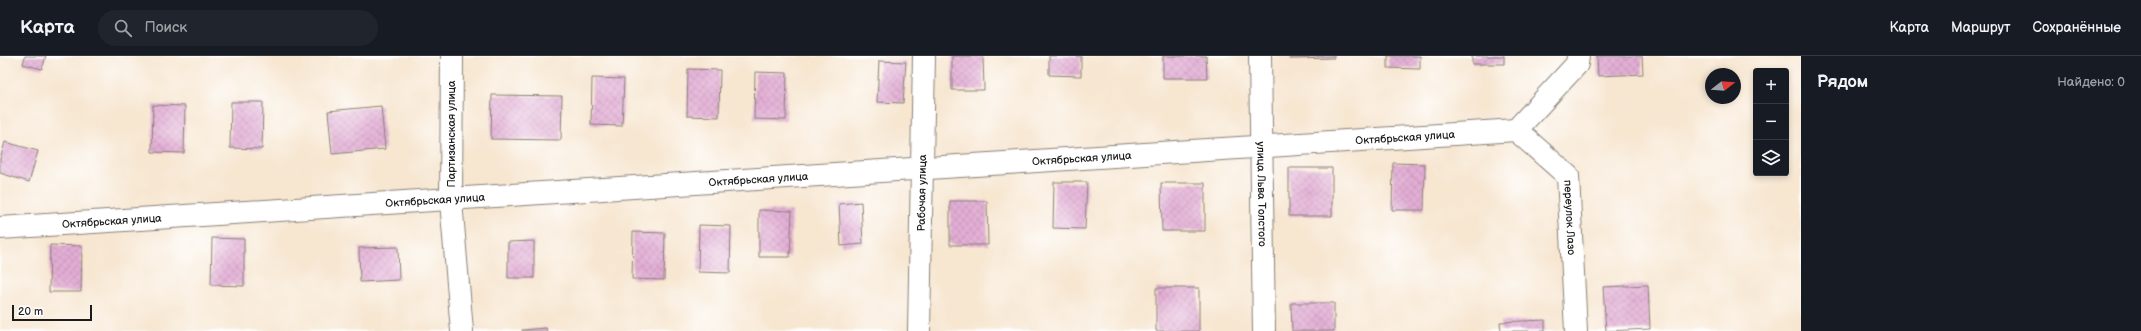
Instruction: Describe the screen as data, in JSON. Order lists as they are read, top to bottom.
{
  "streets": {
    "street": [
      "Партизанская улица",
      "Октябрьская улица",
      "улица Льва Толстого",
      "Рабочая улица",
      "переулок Лазо"
    ]
  },
  "crossings": [
    ["Партизанская улица", "Октябрьская улица"],
    ["Октябрьская улица", "улица Льва Толстого"],
    ["Октябрьская улица", "Рабочая улица"],
    ["Октябрьская улица", "переулок Лазо"]
  ],
  "scale_bar": "20 m",
  "north": "right",
  "page": {
    "header": "Карта",
    "search": "Поиск",
    "nav": ["Карта", "Маршрут", "Сохранённые"],
    "heading": ["Рядом", "Найдено: 0"],
    "map_buttons": ["+", "−"],
    "scale": "20 m"
  }
}
